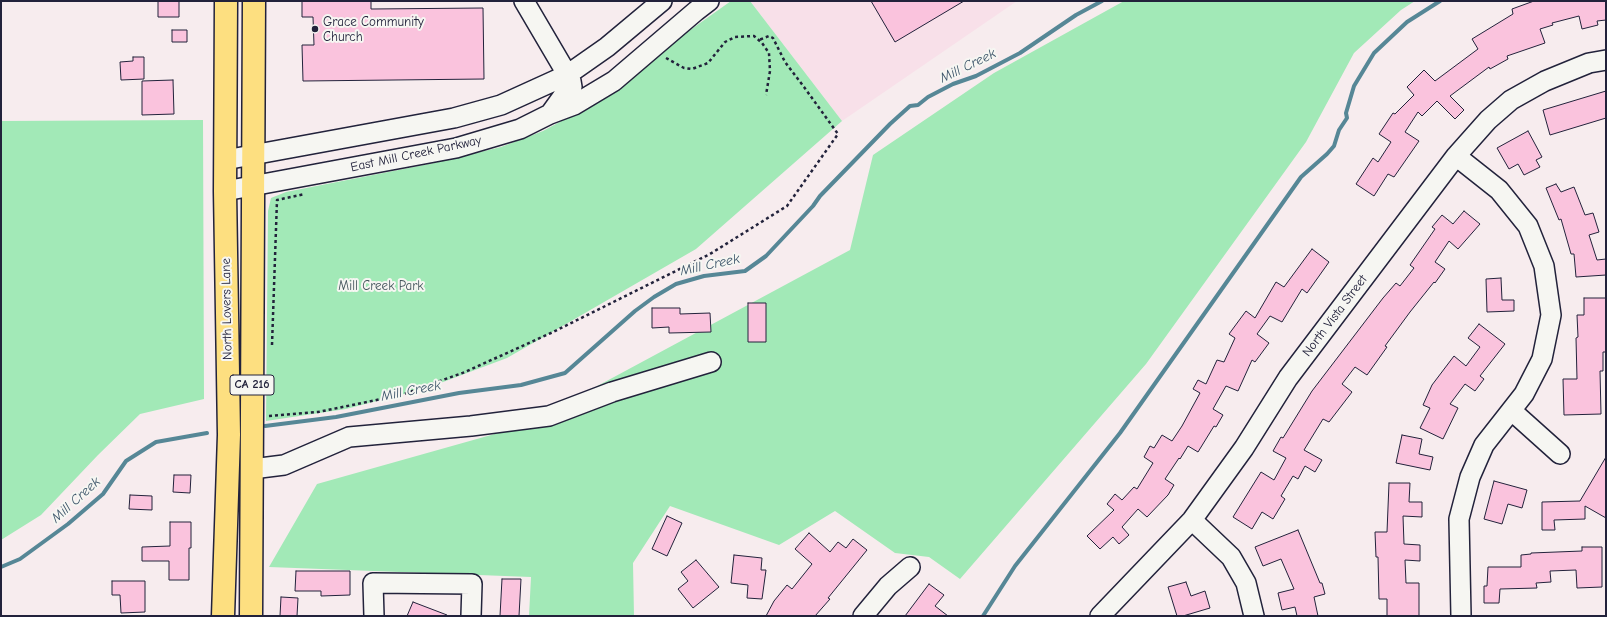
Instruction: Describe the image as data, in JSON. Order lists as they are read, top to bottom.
{
  "streets": {
    "main road": ["North Lovers Lane", "CA 216"],
    "street": ["East Mill Creek Parkway", "North Vista Street"]
  },
  "crossings": [
    ["East Mill Creek Parkway", "North Lovers Lane"]
  ],
  "water": ["Mill Creek"],
  "parks": ["Mill Creek Park"],
  "places": ["Grace Community Church"]
}
